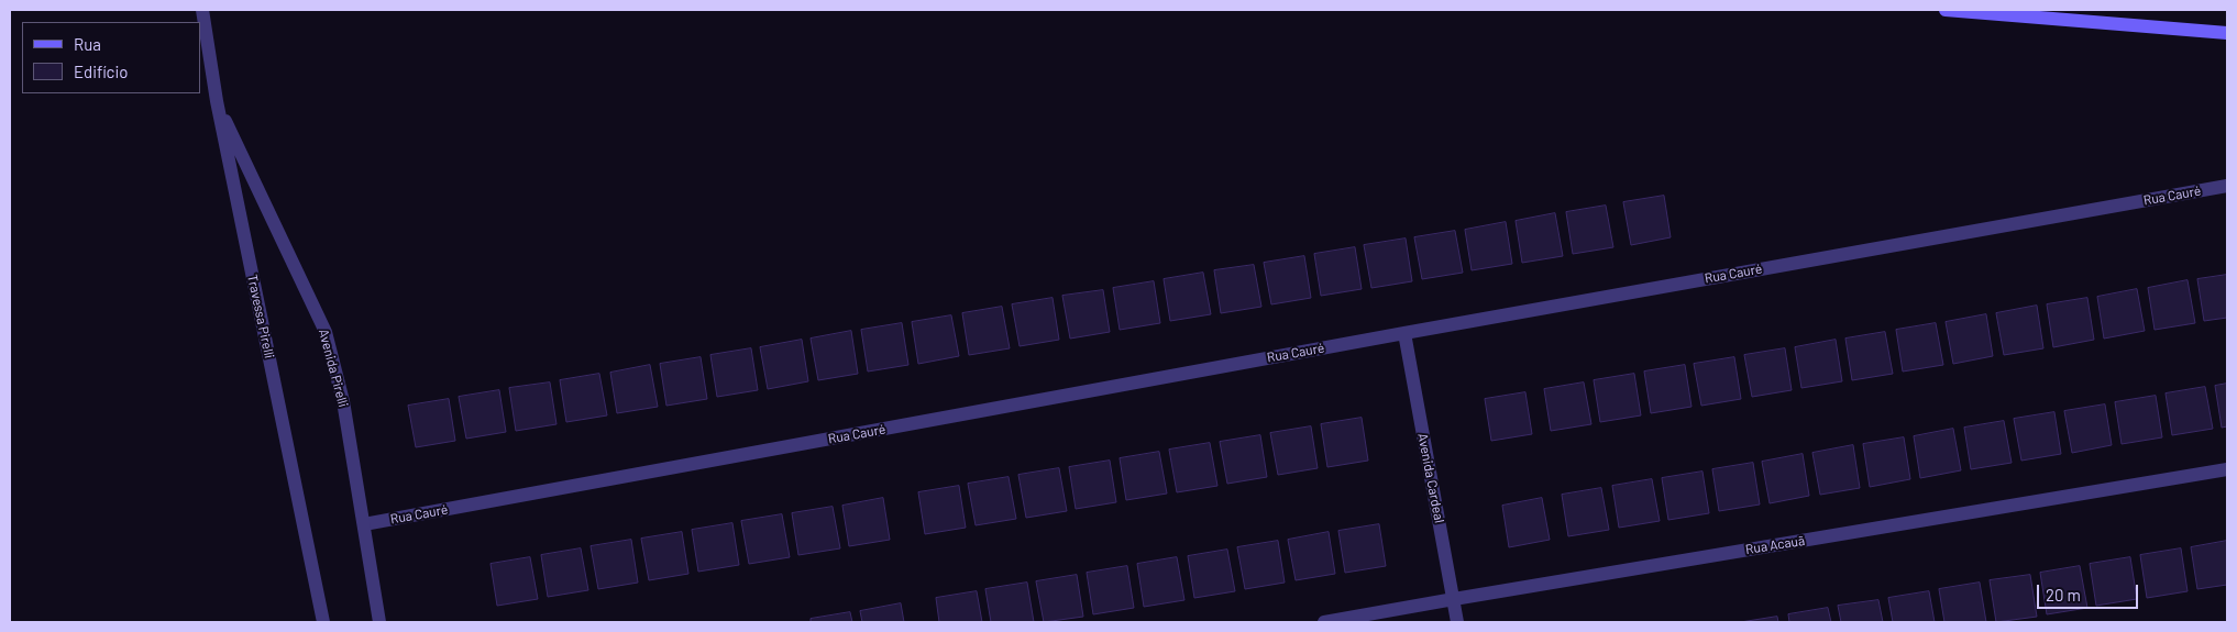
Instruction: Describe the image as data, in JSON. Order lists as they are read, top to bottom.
{
  "streets": {
    "street": [
      "Rua Cauré",
      "Travessa Pirelli",
      "Avenida Pirelli",
      "Avenida Cardeal",
      "Rua Acauã"
    ]
  },
  "crossings": [
    ["Rua Cauré", "Avenida Pirelli"],
    ["Rua Cauré", "Avenida Cardeal"],
    ["Travessa Pirelli", "Avenida Pirelli"],
    ["Avenida Cardeal", "Rua Acauã"]
  ],
  "legend": ["Rua", "Edifício"],
  "scale_bar": "20 m"
}
